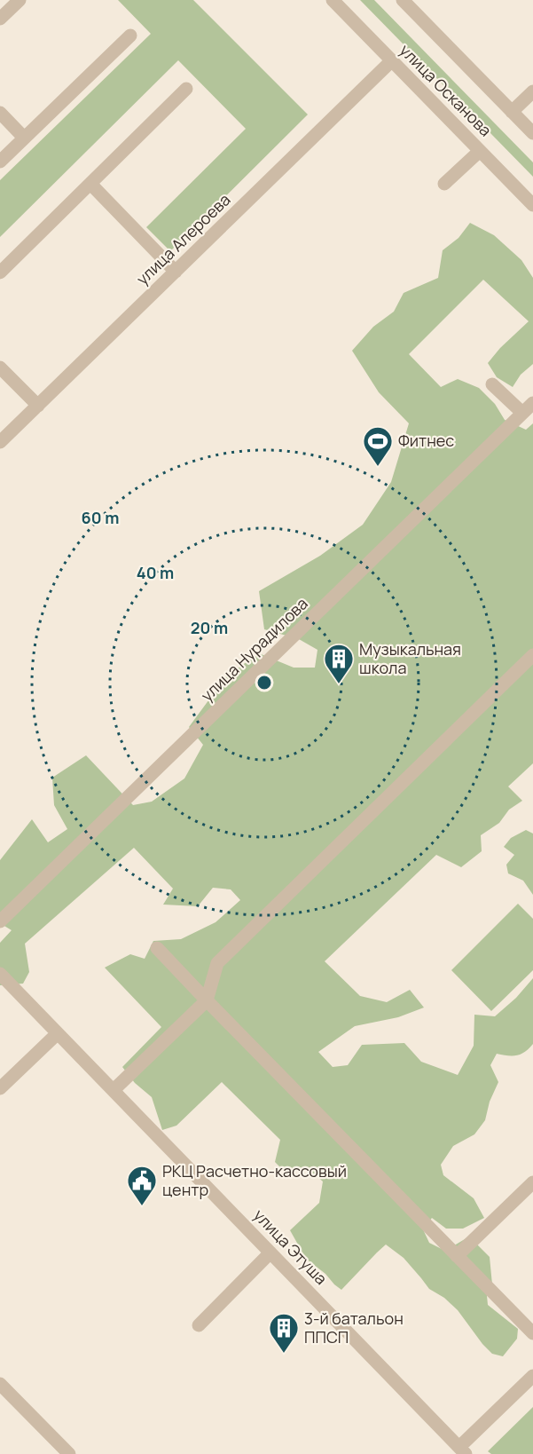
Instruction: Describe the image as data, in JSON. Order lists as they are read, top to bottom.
{
  "streets": {
    "street": [
      "улица Осканова",
      "улица Алероева",
      "улица Нурадилова",
      "улица Этуша"
    ]
  },
  "crossings": [
    ["улица Осканова", "улица Алероева"]
  ],
  "places": {
    "sports": ["Фитнес"],
    "building": ["Музыкальная школа", "3-й батальон ППСП"],
    "public building": ["РКЦ Расчетно-кассовый центр"]
  },
  "rings": ["60 m", "40 m", "20 m"]
}
